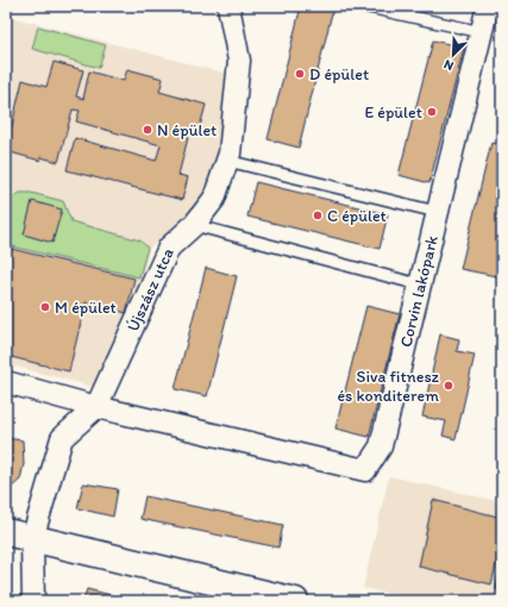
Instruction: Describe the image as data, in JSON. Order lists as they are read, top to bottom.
{
  "streets": {
    "street": ["Újszász utca", "Corvin lakópark"]
  },
  "crossings": [
    ["Újszász utca", "Corvin lakópark"]
  ],
  "places": [
    "D épület",
    "E épület",
    "N épület",
    "C épület",
    "M épület",
    "Siva fitnesz és konditerem"
  ],
  "north": "bottom left"
}
